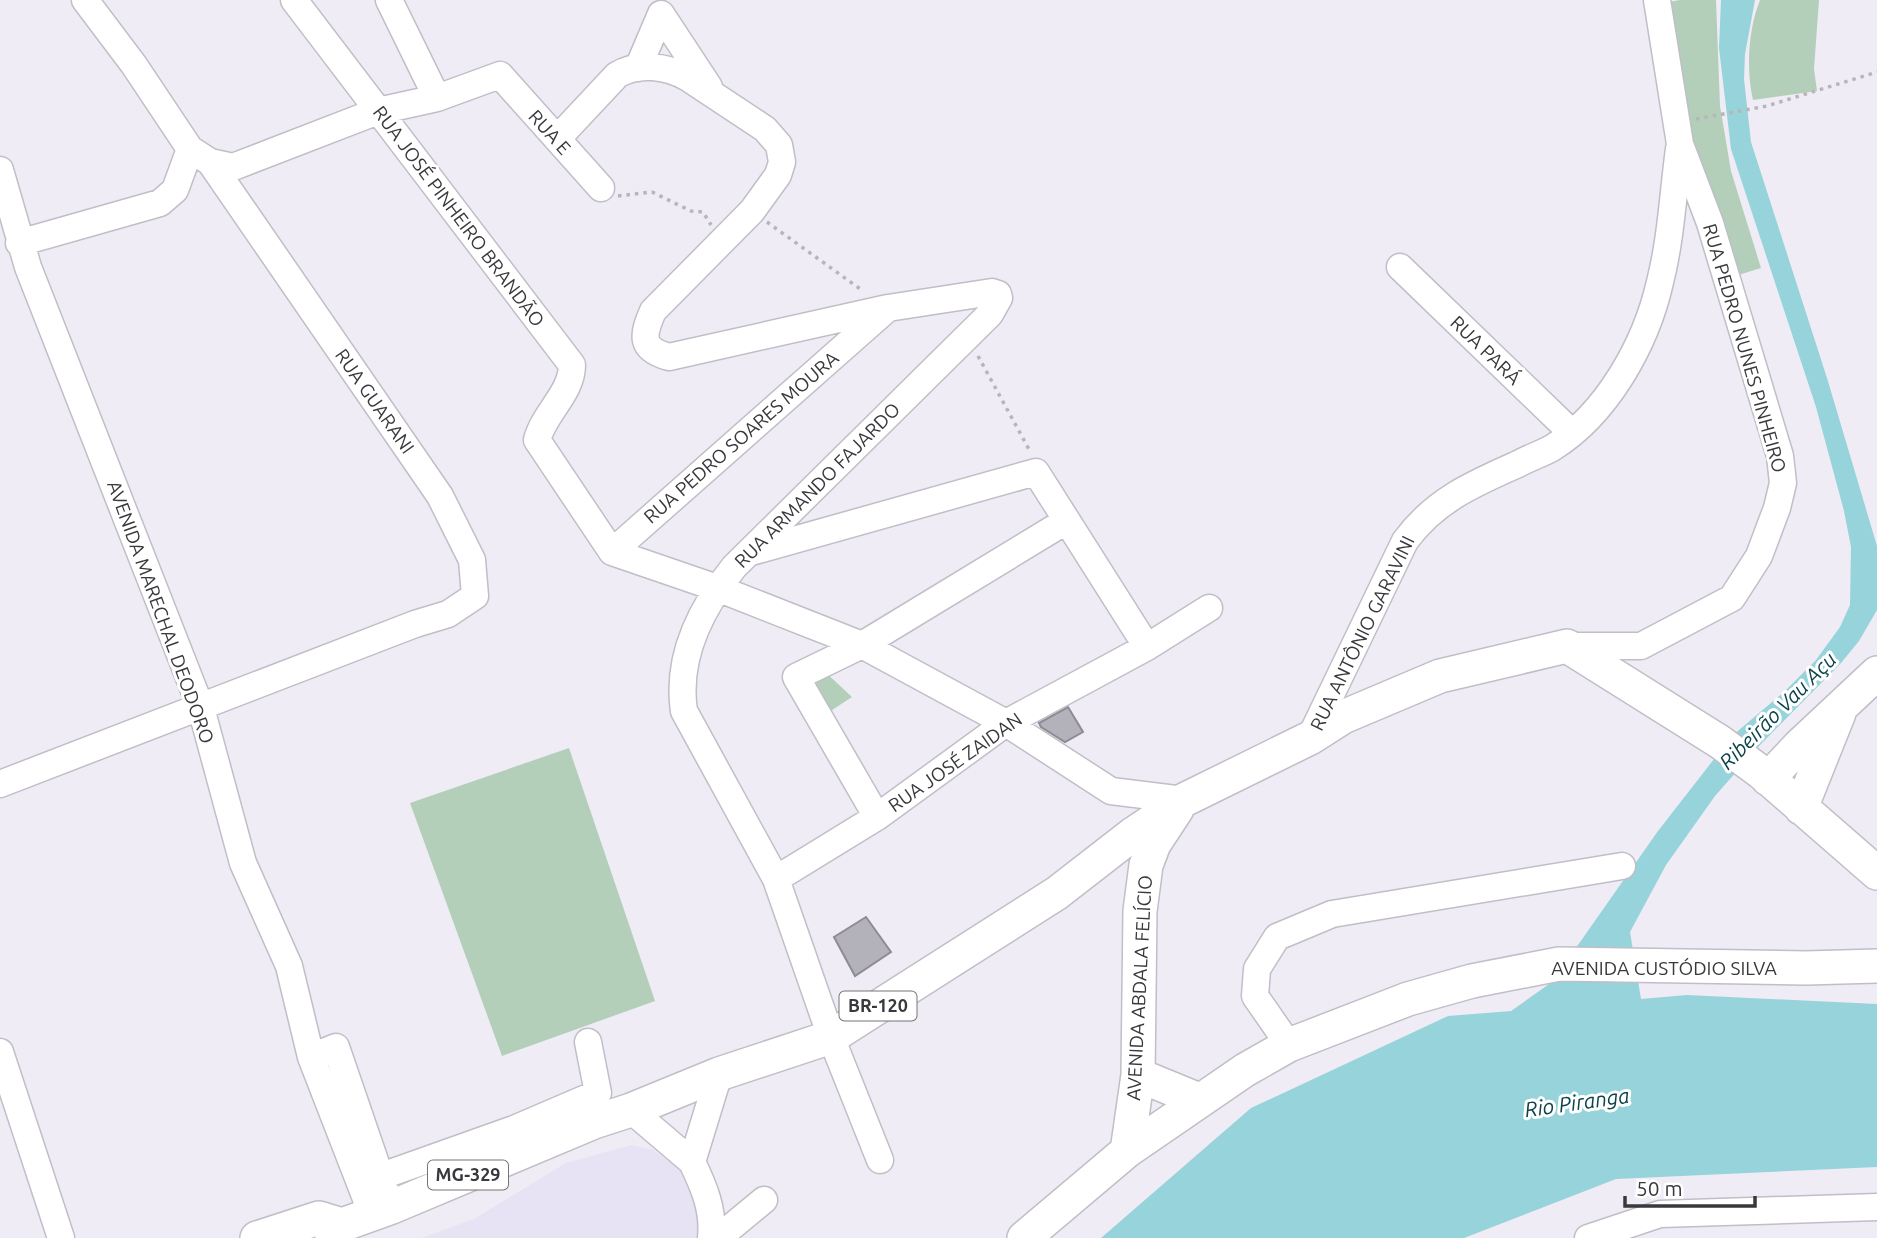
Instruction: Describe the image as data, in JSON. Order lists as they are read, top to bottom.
{
  "streets": {
    "main road": [
      "AVENIDA CUSTÓDIO SILVA",
      "AVENIDA ABDALA FELÍCIO",
      "BR-120",
      "MG-329"
    ],
    "street": [
      "RUA E",
      "RUA JOSÉ PINHEIRO BRANDÃO",
      "RUA PEDRO NUNES PINHEIRO",
      "RUA PARÁ",
      "RUA GUARANI",
      "RUA PEDRO SOARES MOURA",
      "RUA ARMANDO FAJARDO",
      "AVENIDA MARECHAL DEODORO",
      "RUA ANTÔNIO GARAVINI",
      "RUA JOSÉ ZAIDAN"
    ]
  },
  "crossings": [
    ["RUA JOSÉ PINHEIRO BRANDÃO", "RUA PEDRO SOARES MOURA"],
    ["RUA PEDRO NUNES PINHEIRO", "RUA ANTÔNIO GARAVINI"],
    ["RUA PEDRO NUNES PINHEIRO", "AVENIDA ABDALA FELÍCIO"],
    ["RUA PARÁ", "RUA ANTÔNIO GARAVINI"],
    ["RUA GUARANI", "AVENIDA MARECHAL DEODORO"],
    ["RUA PEDRO SOARES MOURA", "RUA ARMANDO FAJARDO"],
    ["RUA ARMANDO FAJARDO", "RUA JOSÉ ZAIDAN"],
    ["RUA ARMANDO FAJARDO", "BR-120"],
    ["AVENIDA MARECHAL DEODORO", "MG-329"],
    ["RUA ANTÔNIO GARAVINI", "AVENIDA ABDALA FELÍCIO"],
    ["AVENIDA CUSTÓDIO SILVA", "AVENIDA ABDALA FELÍCIO"],
    ["AVENIDA ABDALA FELÍCIO", "BR-120"],
    ["BR-120", "MG-329"]
  ],
  "water": ["Ribeirão Vau Açu", "Rio Piranga"],
  "scale_bar": "50 m"
}
